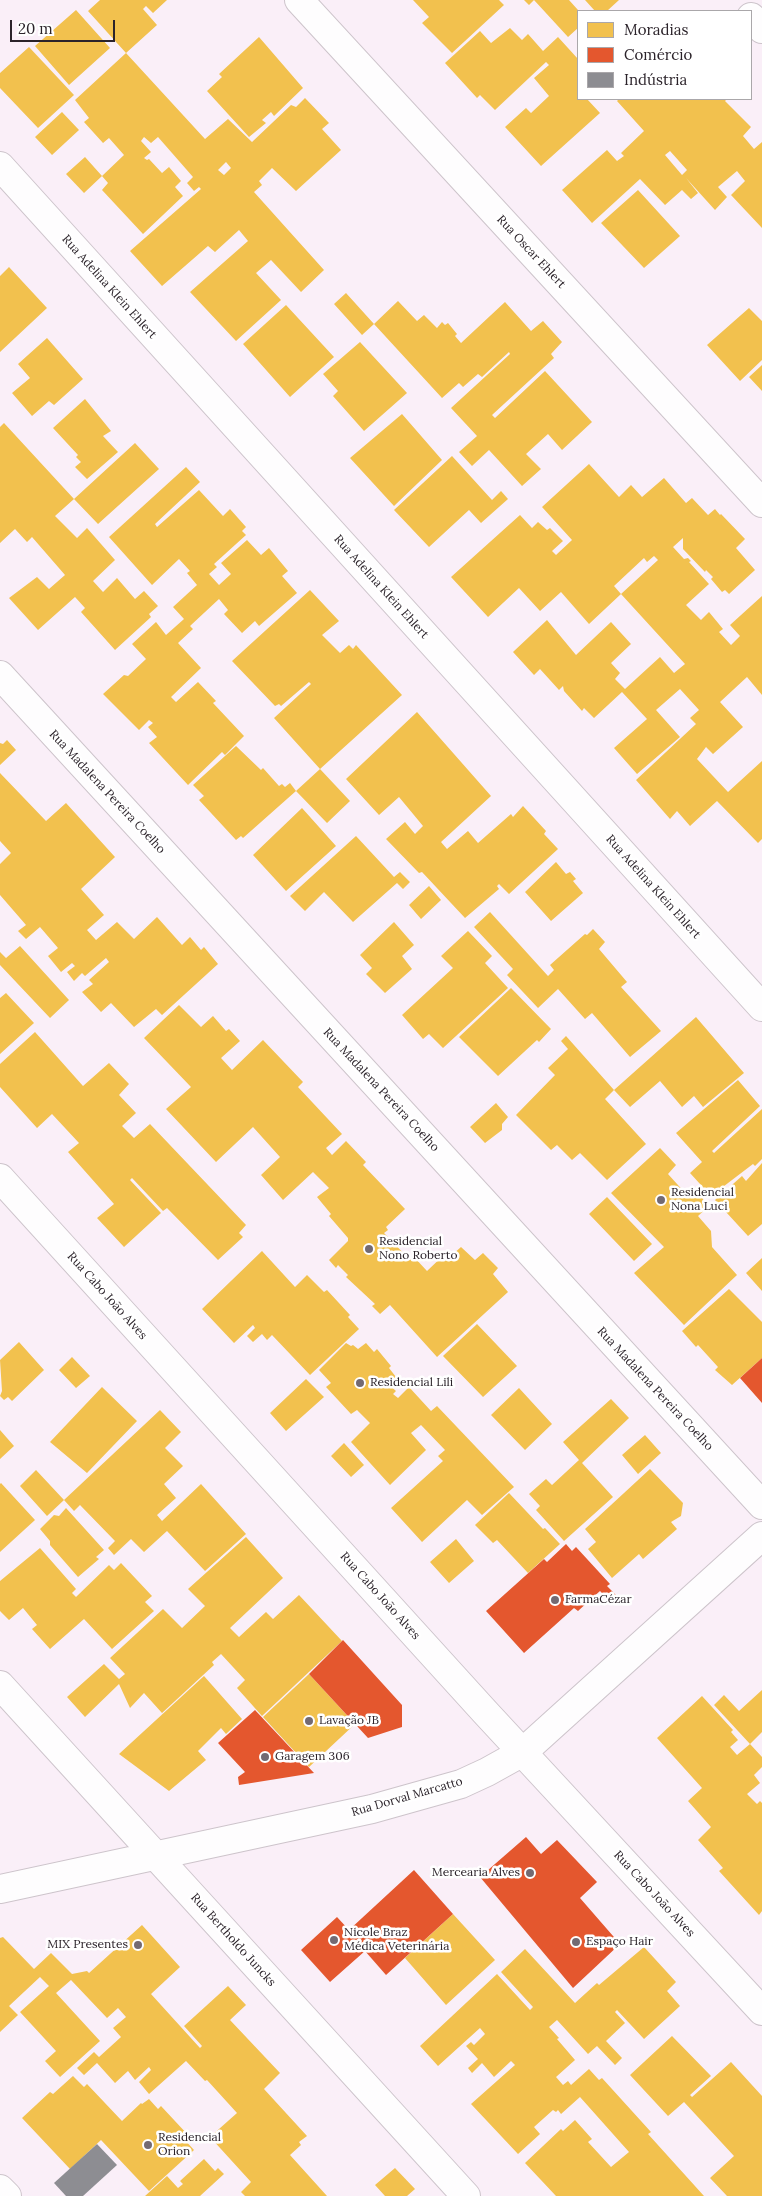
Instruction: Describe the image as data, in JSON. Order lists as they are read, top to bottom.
{
  "streets": {
    "street": [
      "Rua Oscar Ehlert",
      "Rua Adelina Klein Ehlert",
      "Rua Madalena Pereira Coelho",
      "Rua Cabo João Alves",
      "Rua Dorval Marcatto",
      "Rua Bertholdo Juncks"
    ]
  },
  "crossings": [
    ["Rua Cabo João Alves", "Rua Dorval Marcatto"],
    ["Rua Dorval Marcatto", "Rua Bertholdo Juncks"]
  ],
  "places": [
    "Residencial Nona Luci",
    "Residencial Nono Roberto",
    "Residencial Lili",
    "FarmaCézar",
    "Lavação JB",
    "Garagem 306",
    "Mercearia Alves",
    "Nicole Braz Médica Veterinária",
    "Espaço Hair",
    "MIX Presentes",
    "Residencial Orion"
  ],
  "legend": ["Moradias", "Comércio", "Indústria"],
  "scale_bar": "20 m"
}
